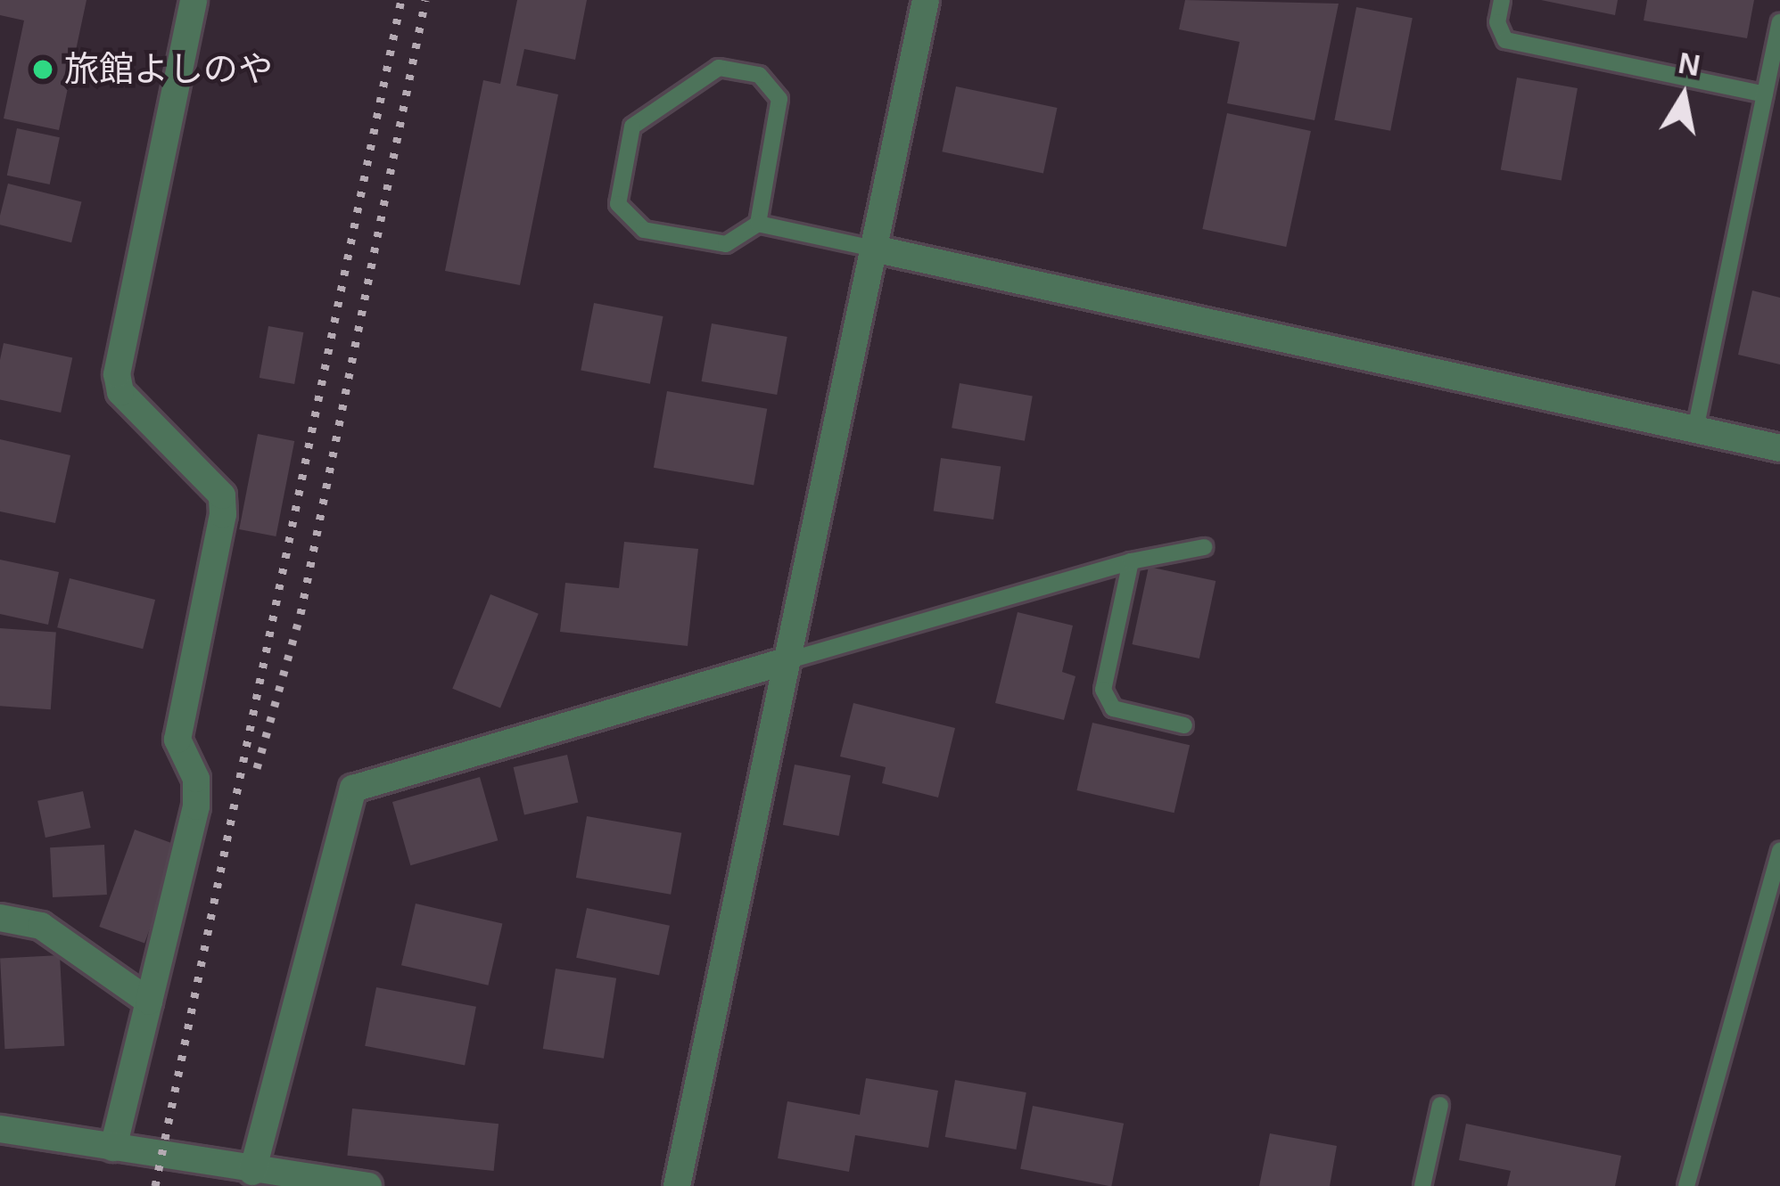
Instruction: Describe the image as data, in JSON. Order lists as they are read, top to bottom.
{
  "places": ["旅館よしのや"],
  "north": "top"
}
